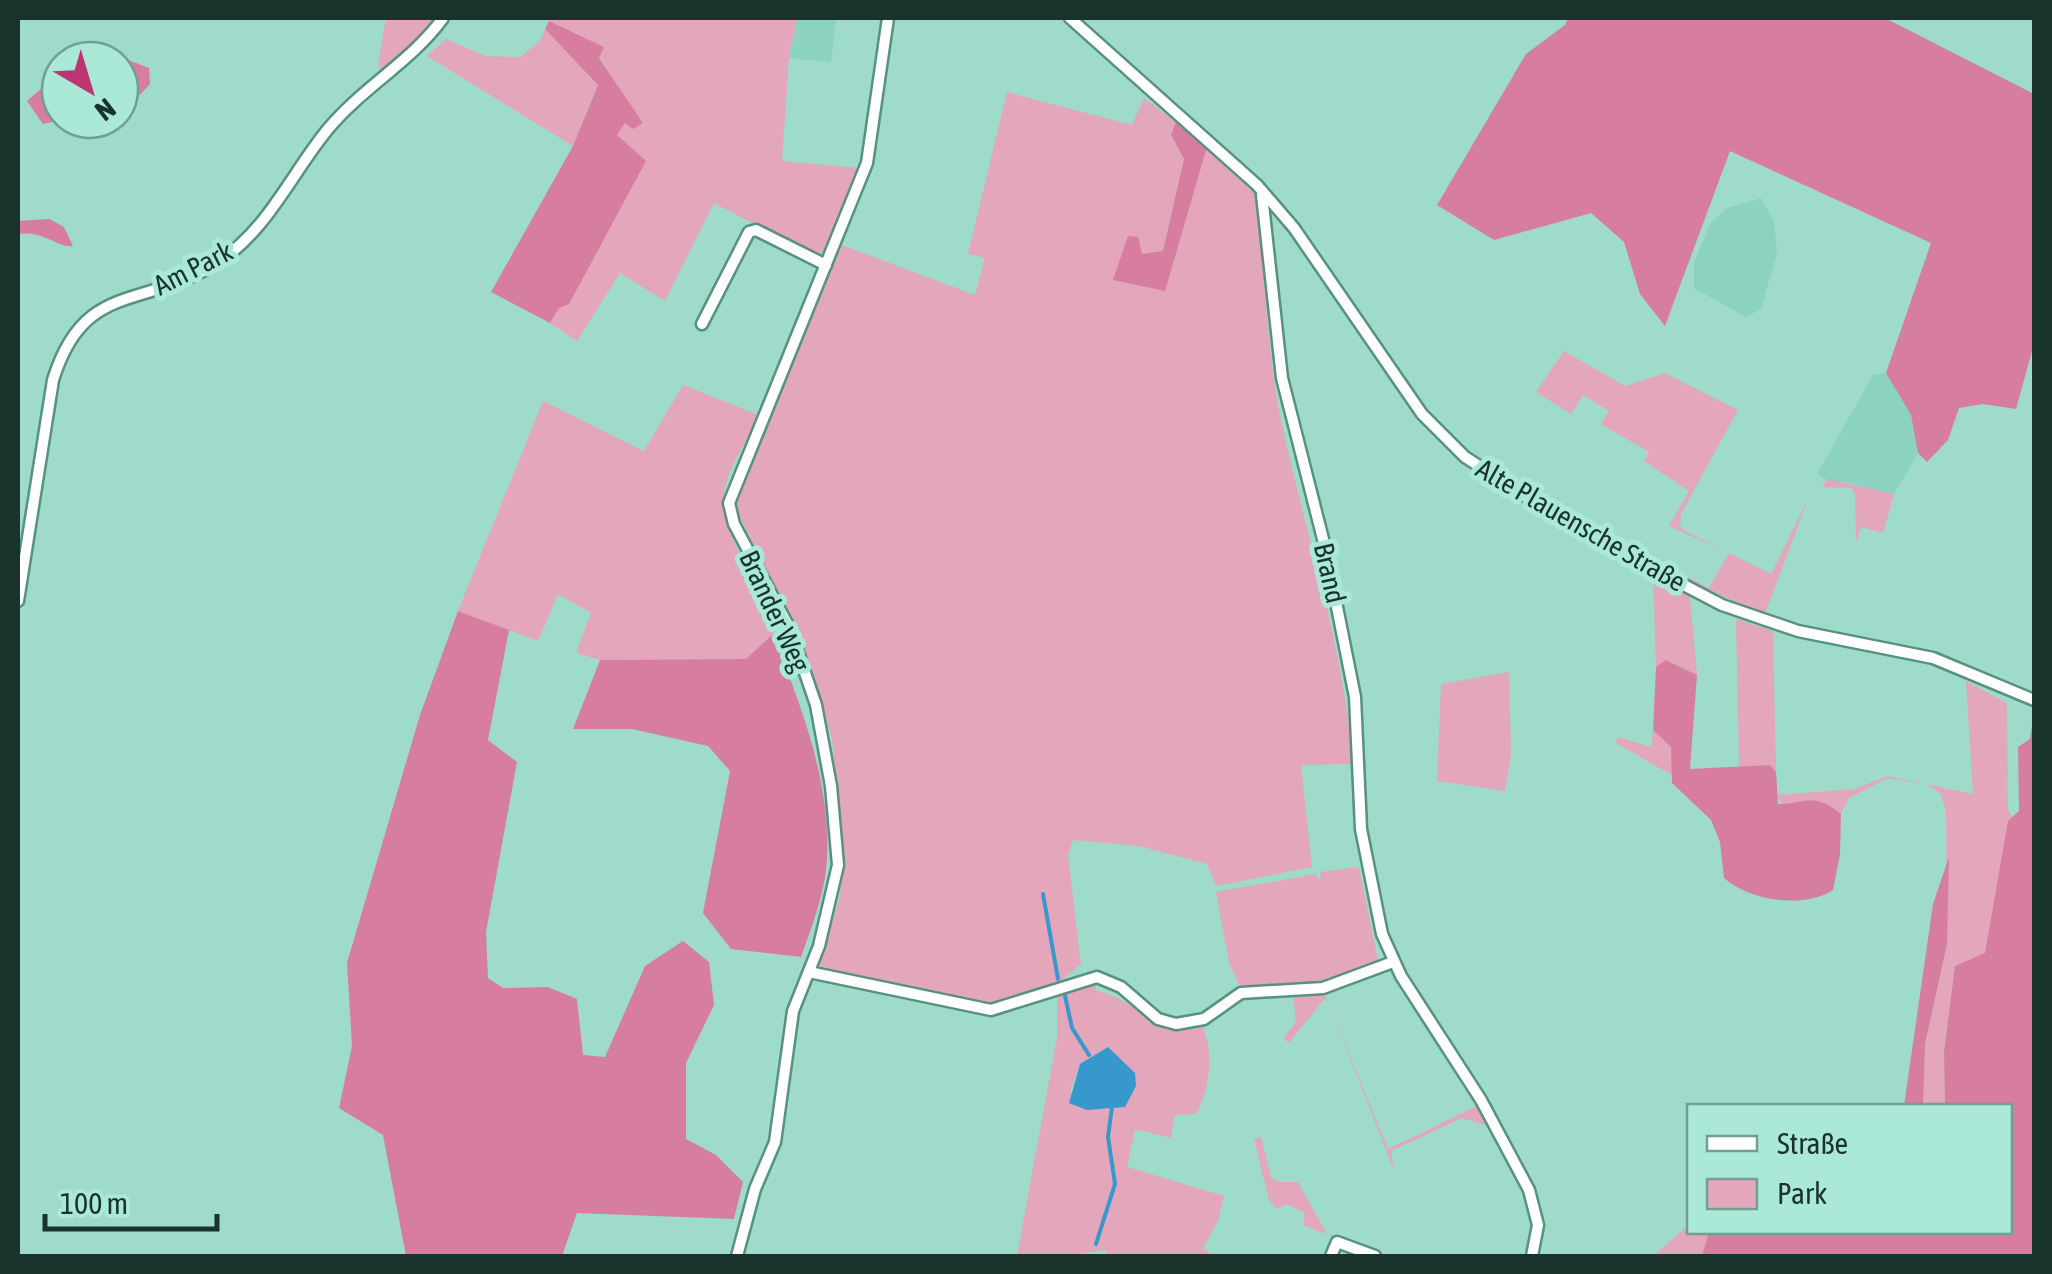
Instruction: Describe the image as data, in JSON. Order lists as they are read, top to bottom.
{
  "streets": {
    "street": [
      "Am Park",
      "Alte Plauensche Straße",
      "Brand",
      "Brander Weg"
    ]
  },
  "crossings": [
    ["Alte Plauensche Straße", "Brand"]
  ],
  "legend": ["Straße", "Park"],
  "scale_bar": "100 m",
  "north": "bottom right"
}
